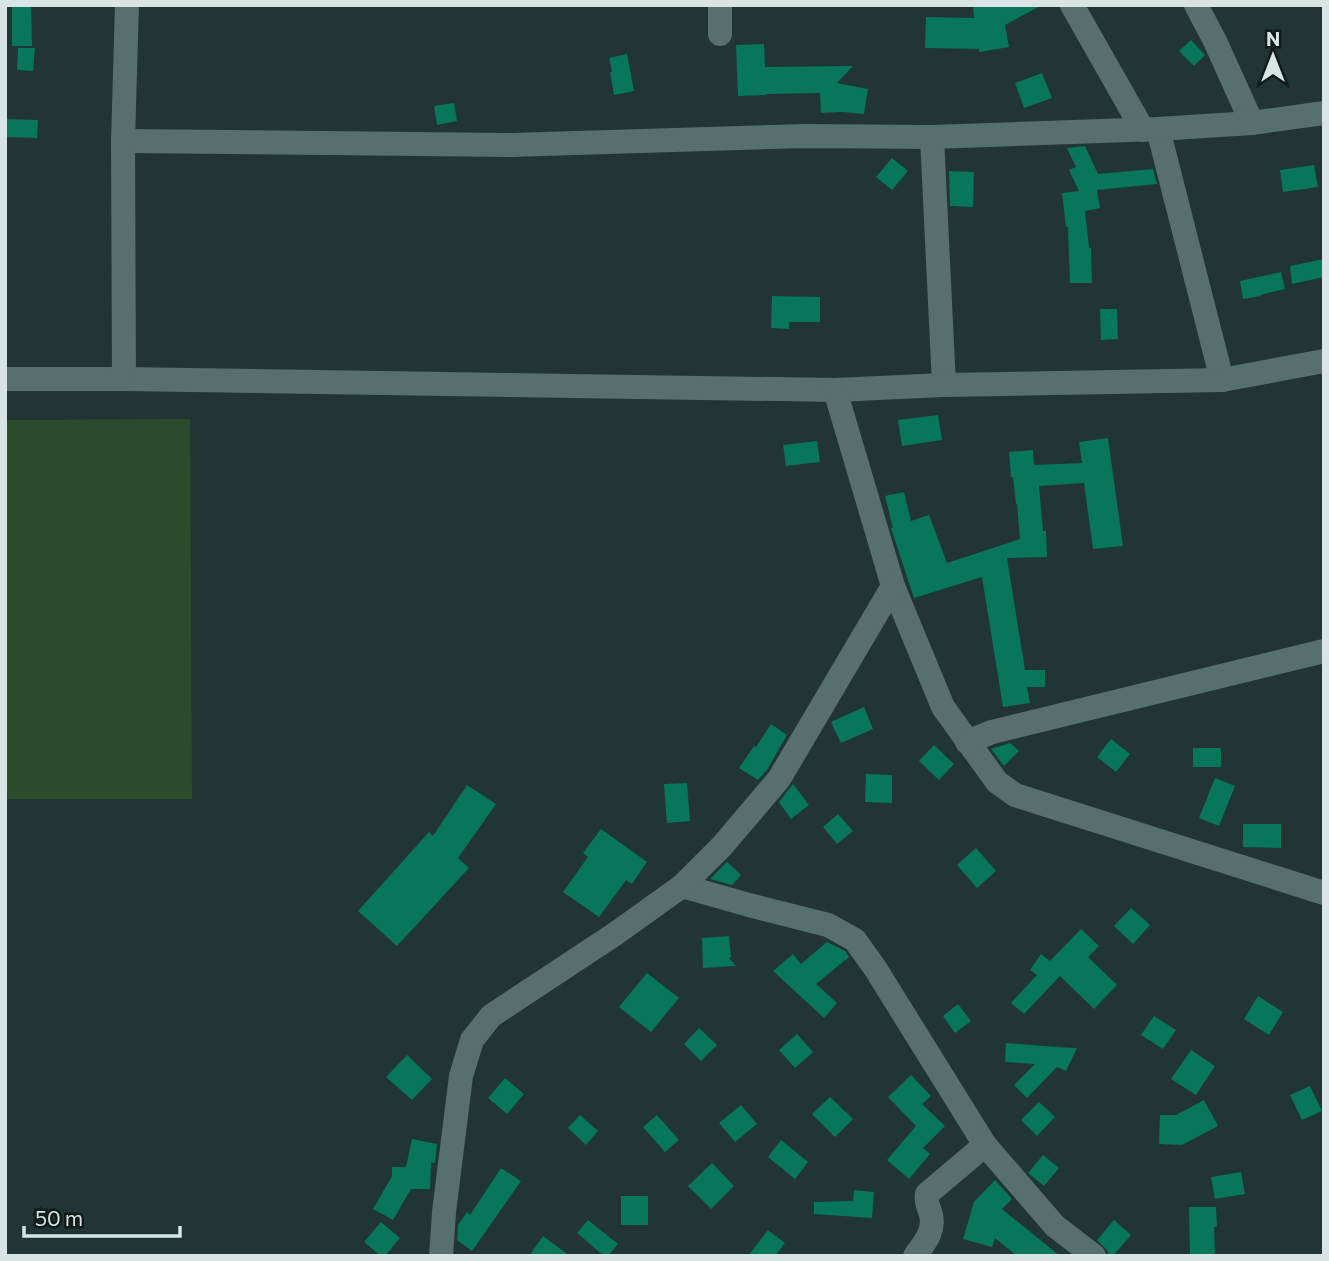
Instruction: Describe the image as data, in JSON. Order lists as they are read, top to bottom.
{
  "scale_bar": "50 m",
  "north": "top"
}
